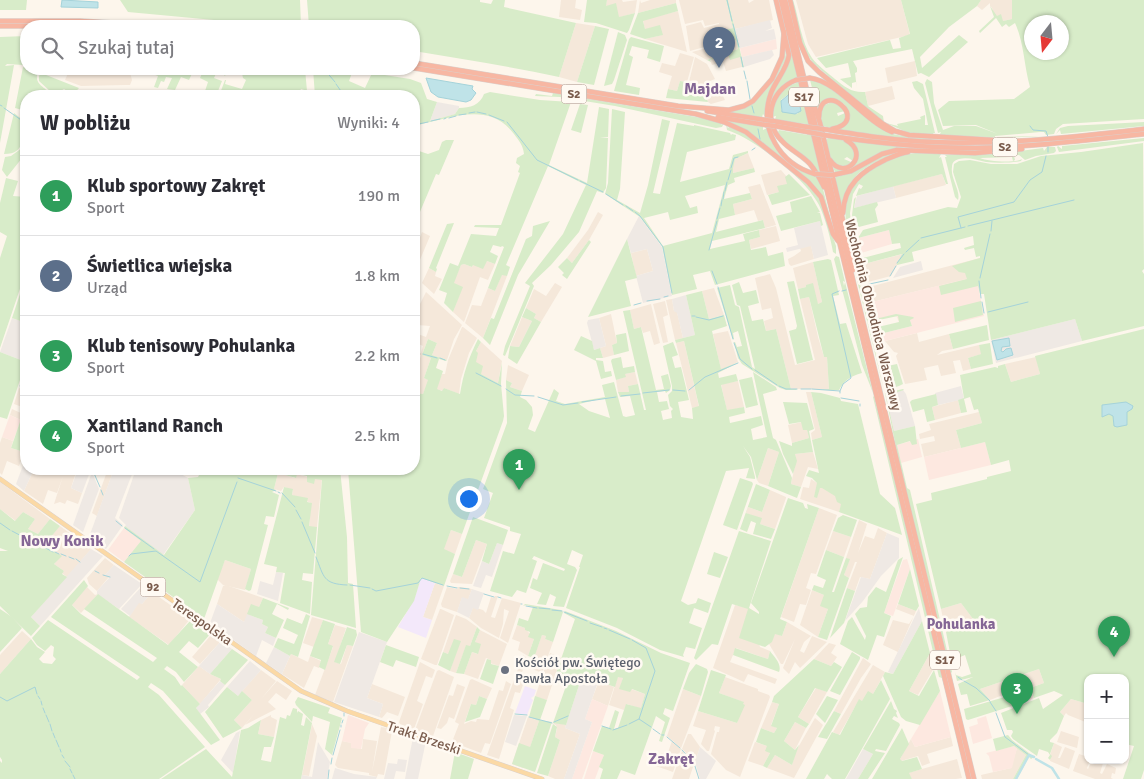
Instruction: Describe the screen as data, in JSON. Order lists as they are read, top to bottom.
{
  "streets": {
    "highway": ["S2", "S17", "Wschodnia Obwodnica Warszawy"],
    "main road": ["92", "Terespolska", "Trakt Brzeski"]
  },
  "crossings": [
    ["S17", "Wschodnia Obwodnica Warszawy"],
    ["Terespolska", "Trakt Brzeski"]
  ],
  "districts": [
    "Majdan",
    "Nowy Konik",
    "Pohulanka",
    "Zakręt"
  ],
  "places": ["Kościół pw. Świętego Pawła Apostoła"],
  "north": "bottom",
  "page": {
    "search": "Szukaj tutaj",
    "pins": [
      "2",
      "1",
      "4",
      "3"
    ],
    "heading": ["W pobliżu", "Wyniki: 4"],
    "list": [
      {
        "mark": "1",
        "name": "Klub sportowy Zakręt",
        "note": "Sport",
        "value": "190 m"
      },
      {
        "mark": "2",
        "name": "Świetlica wiejska",
        "note": "Urząd",
        "value": "1.8 km"
      },
      {
        "mark": "3",
        "name": "Klub tenisowy Pohulanka",
        "note": "Sport",
        "value": "2.2 km"
      },
      {
        "mark": "4",
        "name": "Xantiland Ranch",
        "note": "Sport",
        "value": "2.5 km"
      }
    ],
    "map_buttons": ["+", "−"]
  }
}
